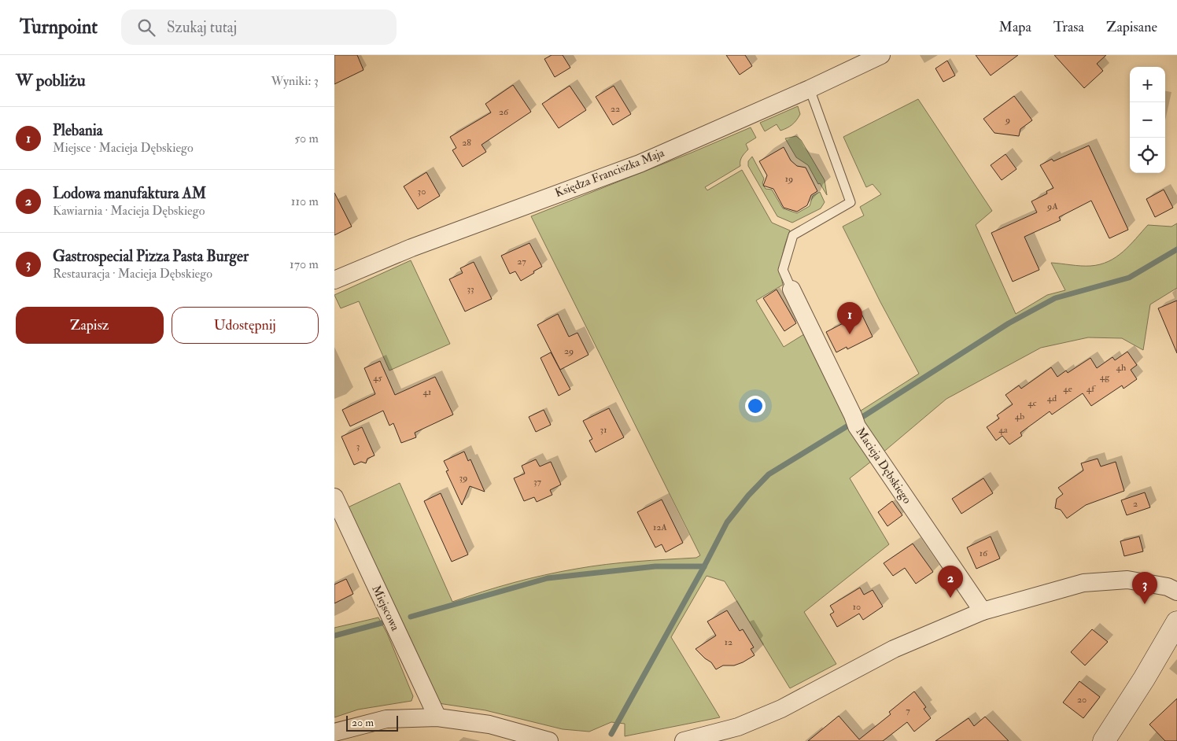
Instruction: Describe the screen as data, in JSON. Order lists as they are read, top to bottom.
{
  "streets": {
    "street": ["Księdza Franciszka Maja", "Macieja Dębskiego", "Miejscowa"]
  },
  "house_numbers": [
    "22",
    "26",
    "9",
    "28",
    "19",
    "30",
    "9A",
    "27",
    "33",
    "29",
    "4h",
    "4g",
    "45",
    "4e",
    "4f",
    "41",
    "4d",
    "4c",
    "4b",
    "31",
    "4a",
    "3",
    "39",
    "37",
    "2",
    "12A",
    "16",
    "10",
    "12",
    "20",
    "7"
  ],
  "scale_bar": "20 m",
  "page": {
    "header": "Turnpoint",
    "search": "Szukaj tutaj",
    "nav": ["Mapa", "Trasa", "Zapisane"],
    "heading": ["W pobliżu", "Wyniki: 3"],
    "map_buttons": ["+", "−"],
    "list": [
      {
        "mark": "1",
        "name": "Plebania",
        "note": "Miejsce · Macieja Dębskiego",
        "value": "50 m"
      },
      {
        "mark": "2",
        "name": "Lodowa manufaktura AM",
        "note": "Kawiarnia · Macieja Dębskiego",
        "value": "110 m"
      },
      {
        "mark": "3",
        "name": "Gastrospecial Pizza Pasta Burger",
        "note": "Restauracja · Macieja Dębskiego",
        "value": "170 m"
      }
    ],
    "buttons": ["Zapisz", "Udostępnij"],
    "pins": ["1", "2", "3"],
    "scale": "20 m"
  }
}
